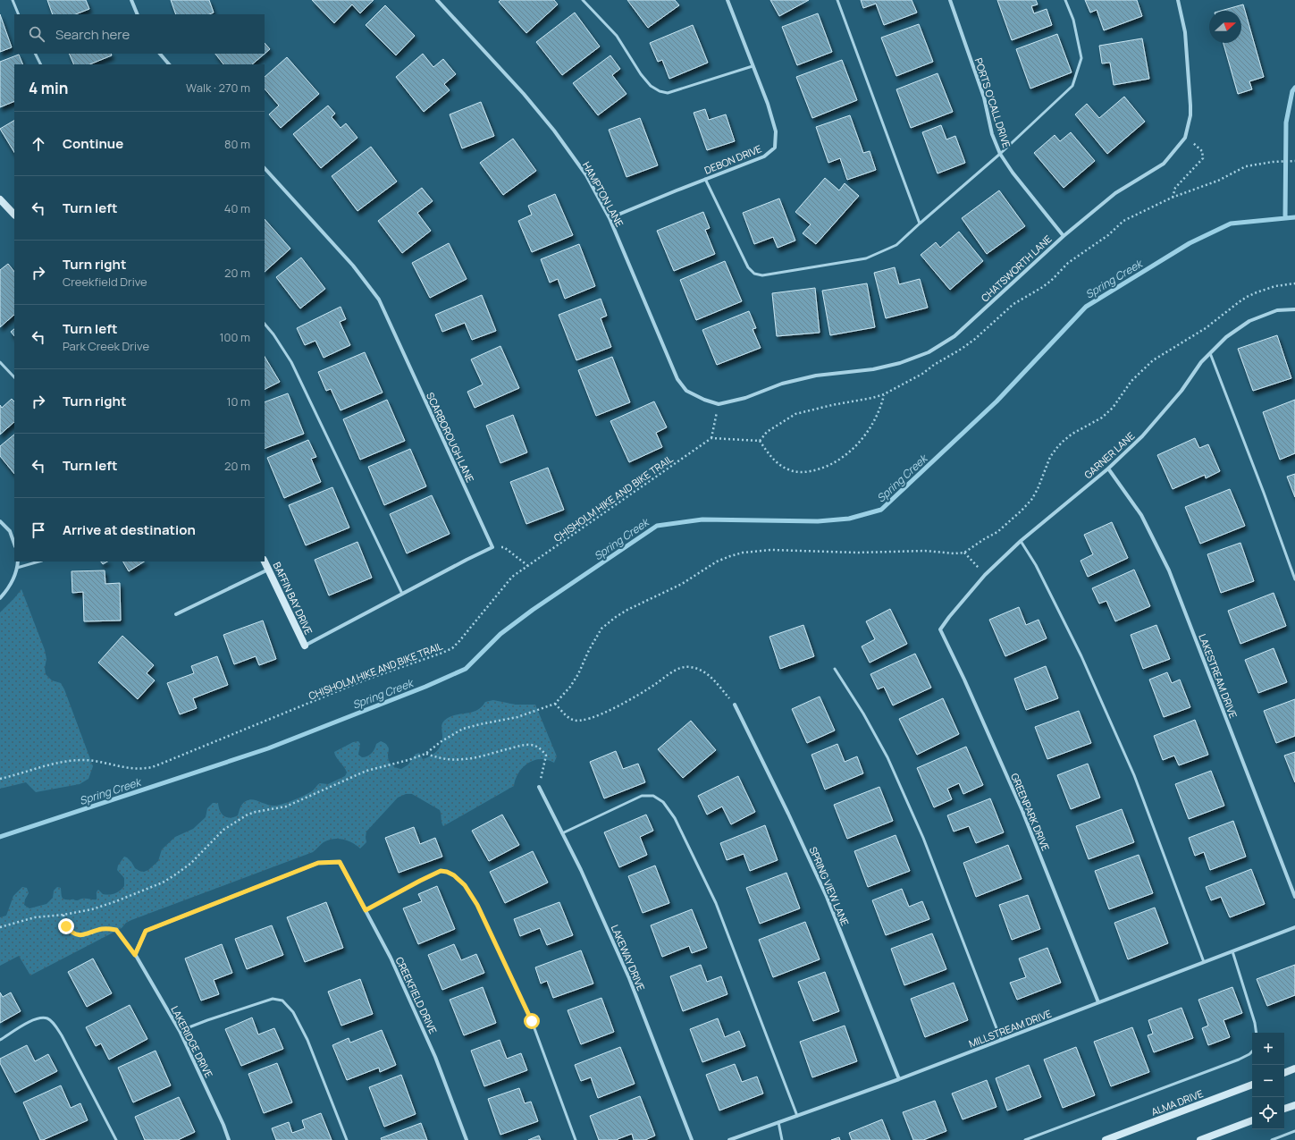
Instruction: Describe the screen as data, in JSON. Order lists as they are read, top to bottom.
{
  "streets": {
    "main road": ["BAFFIN BAY DRIVE", "ALMA DRIVE"],
    "street": [
      "PORTS O'CALL DRIVE",
      "DEBON DRIVE",
      "HAMPTON LANE",
      "CHATSWORTH LANE",
      "SCARBOROUGH LANE",
      "GARNER LANE",
      "LAKESTREAM DRIVE",
      "GREENPARK DRIVE",
      "SPRING VIEW LANE",
      "LAKEWAY DRIVE",
      "CREEKFIELD DRIVE",
      "MILLSTREAM DRIVE",
      "LAKERIDGE DRIVE"
    ],
    "path": ["CHISHOLM HIKE AND BIKE TRAIL"]
  },
  "crossings": [
    ["PORTS O'CALL DRIVE", "CHATSWORTH LANE"],
    ["DEBON DRIVE", "HAMPTON LANE"],
    ["HAMPTON LANE", "CHATSWORTH LANE"],
    ["GARNER LANE", "LAKESTREAM DRIVE"],
    ["GARNER LANE", "GREENPARK DRIVE"],
    ["GREENPARK DRIVE", "MILLSTREAM DRIVE"],
    ["SPRING VIEW LANE", "MILLSTREAM DRIVE"],
    ["CREEKFIELD DRIVE", "LAKERIDGE DRIVE"]
  ],
  "water": ["Spring Creek"],
  "north": "right",
  "page": {
    "search": "Search here",
    "heading": ["4 min", "Walk · 270 m"],
    "list": [
      ["Continue", "80 m"],
      ["Turn left", "40 m"],
      ["Turn right", "Creekfield Drive", "20 m"],
      ["Turn left", "Park Creek Drive", "100 m"],
      ["Turn right", "10 m"],
      ["Turn left", "20 m"],
      "Arrive at destination"
    ],
    "map_buttons": ["+", "−"]
  }
}
